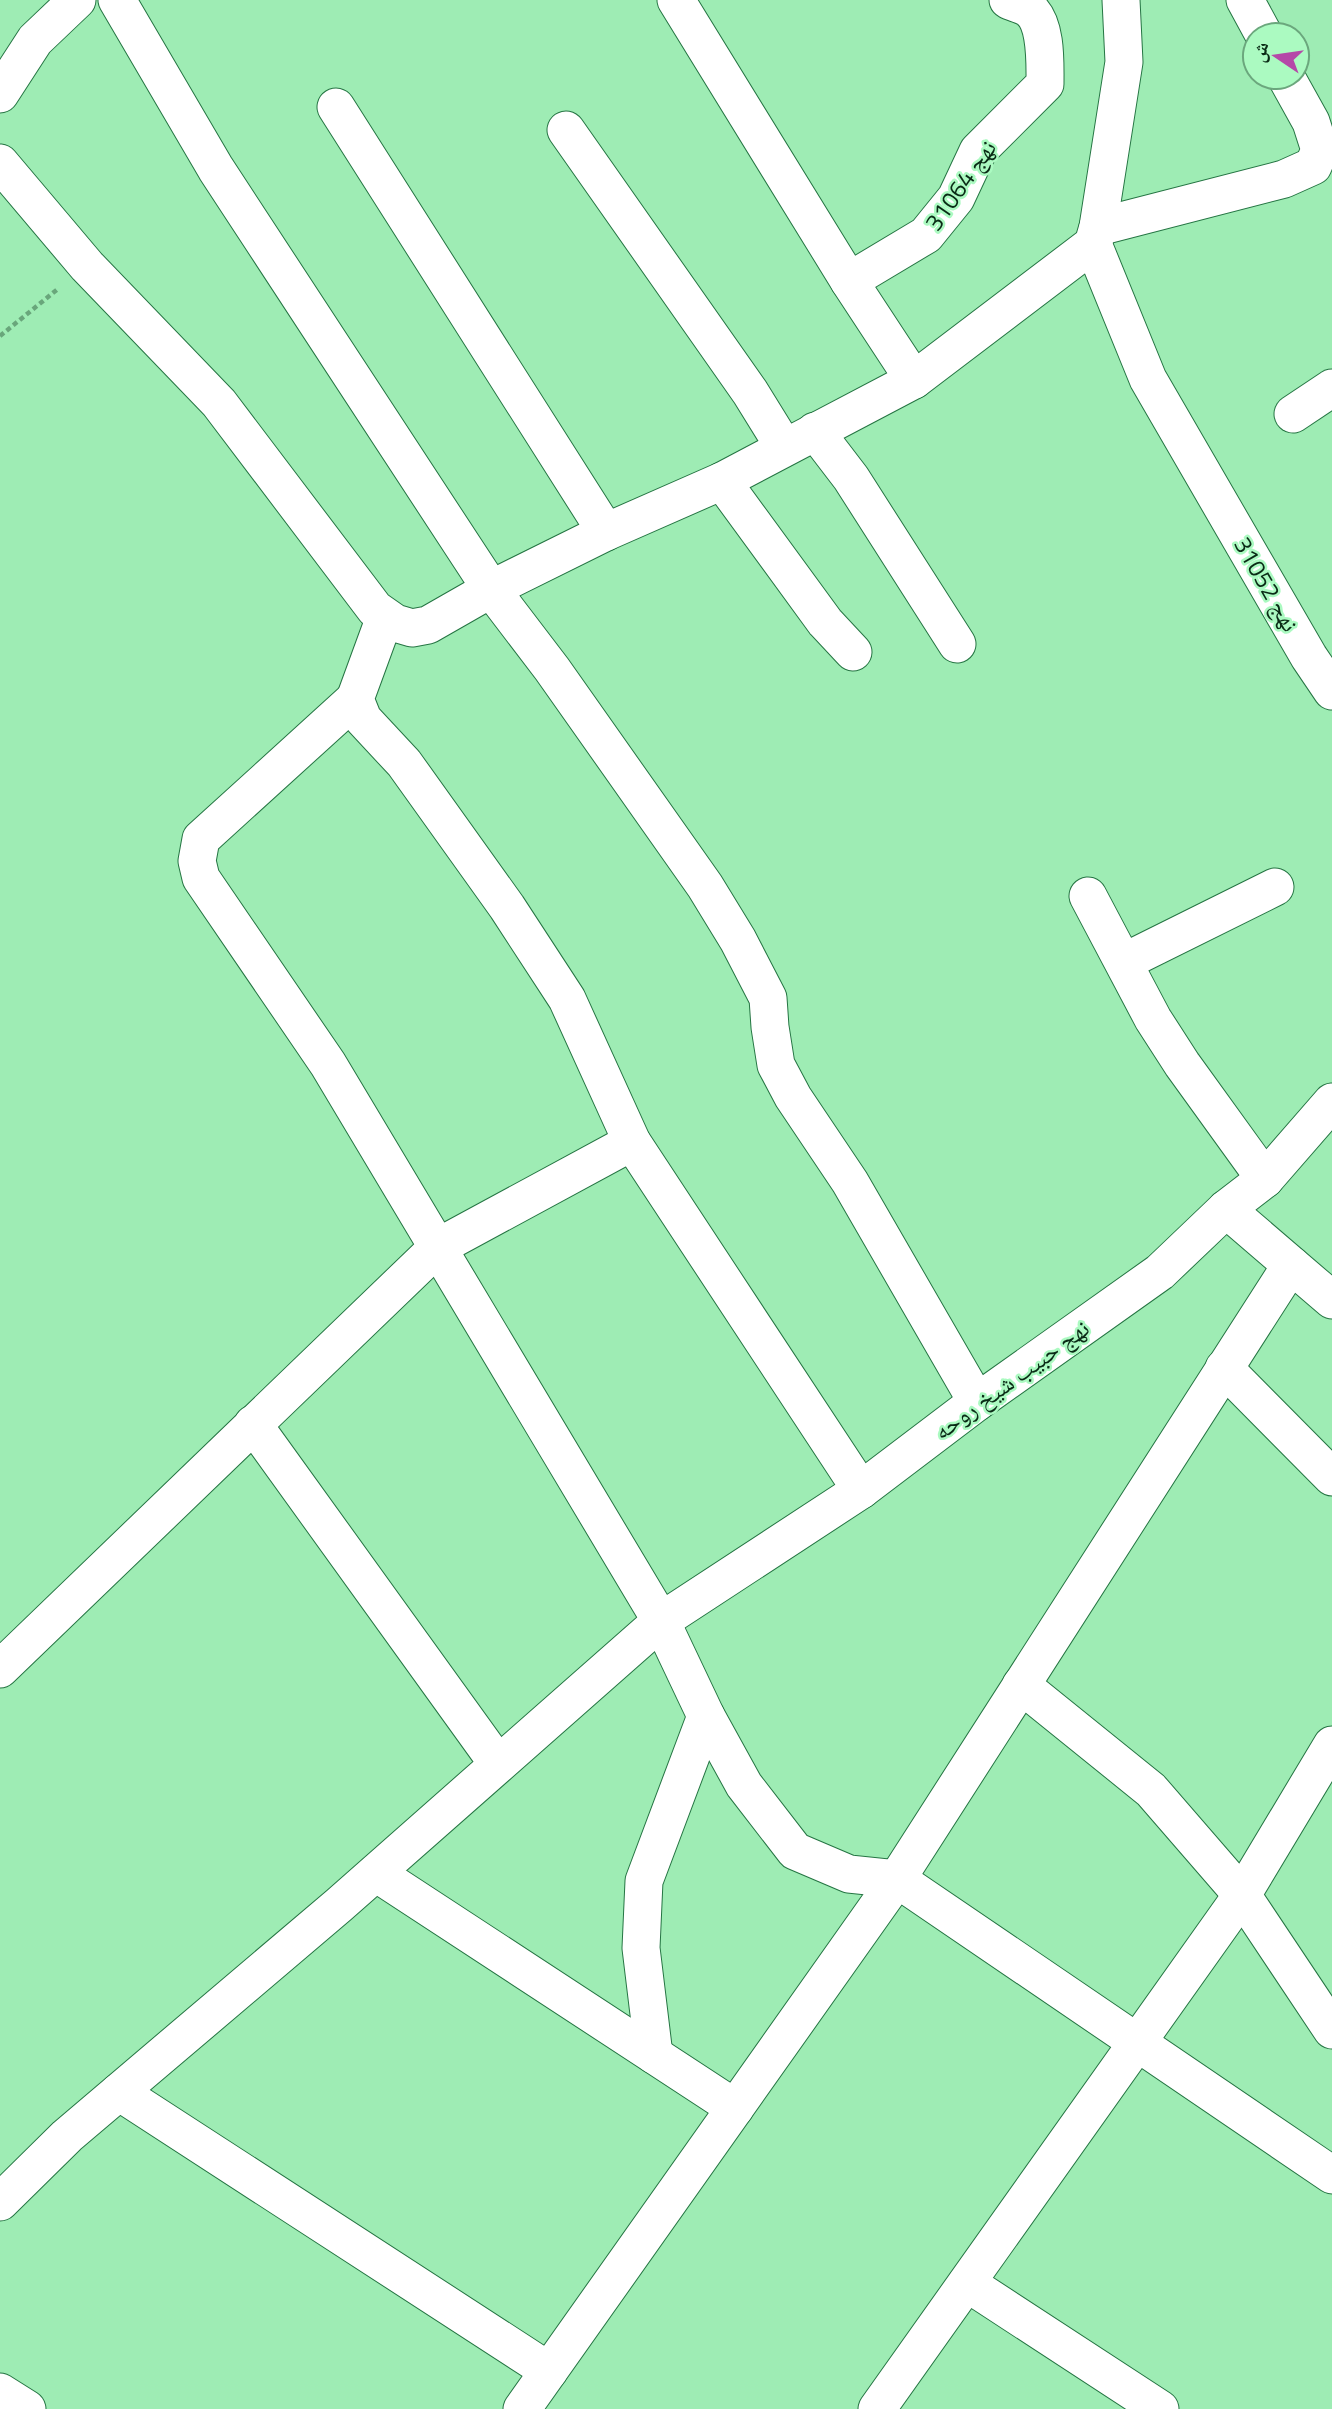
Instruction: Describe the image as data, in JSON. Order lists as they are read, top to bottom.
{
  "streets": {
    "street": ["نهج 31064", "نهج 31052", "نهج حبيب شيخ روحه"]
  },
  "north": "left"
}
